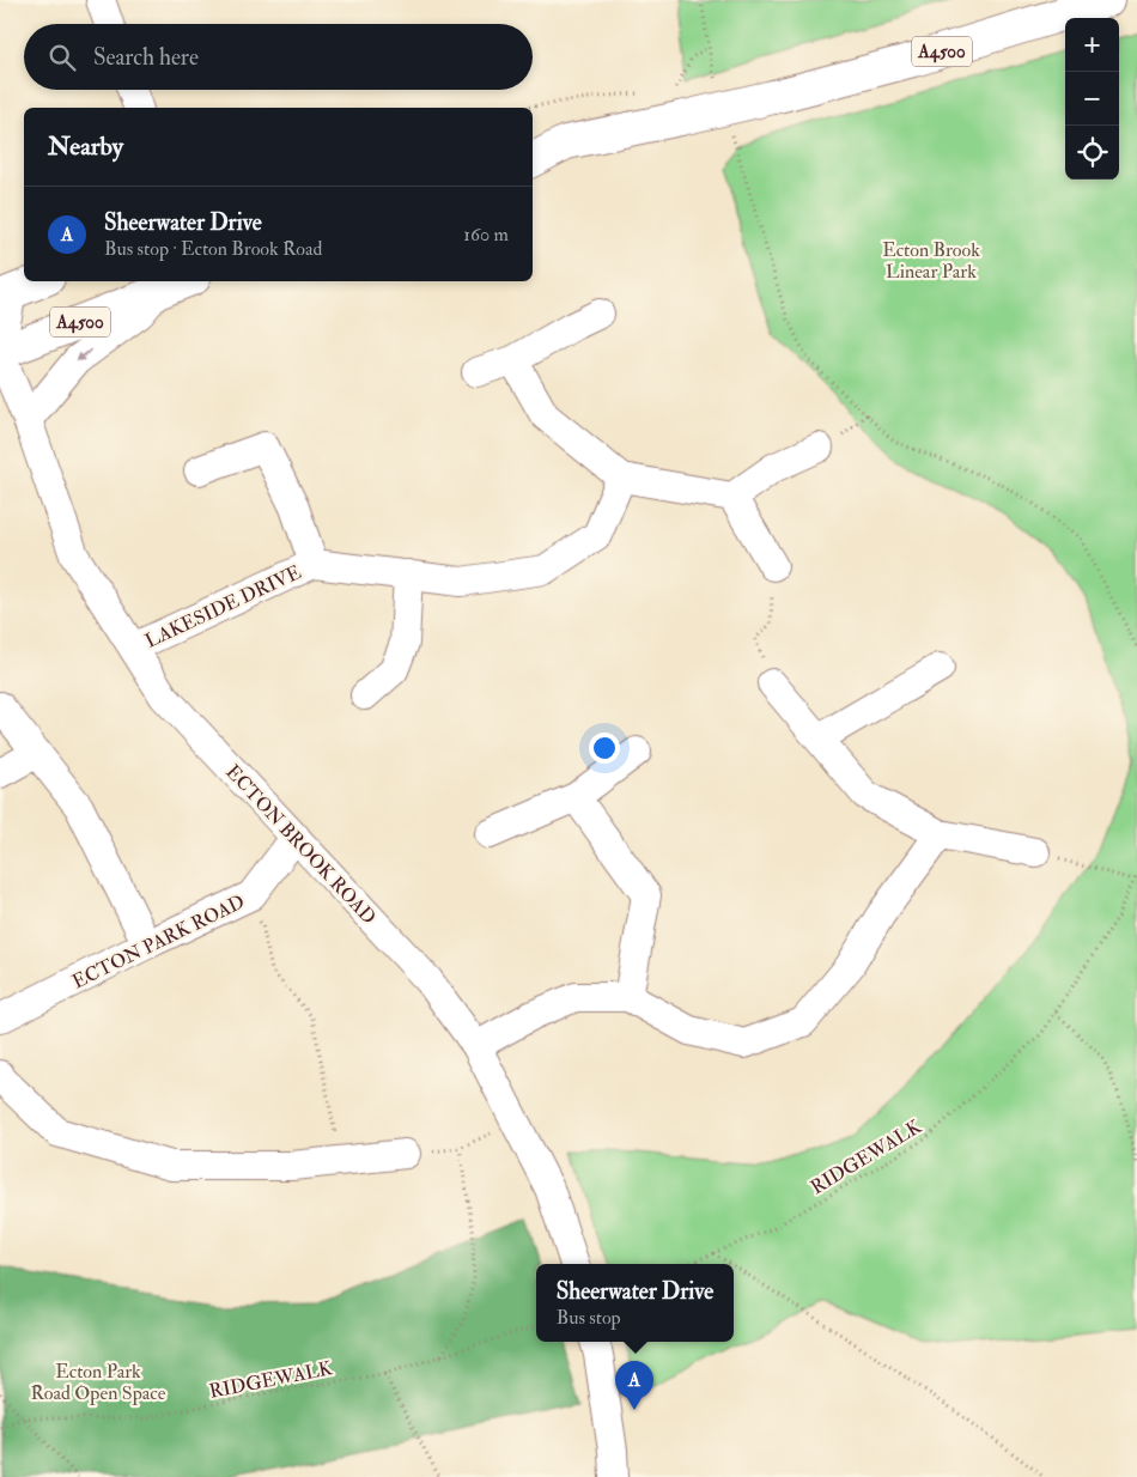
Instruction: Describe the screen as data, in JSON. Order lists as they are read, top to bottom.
{
  "streets": {
    "main road": ["A4500"],
    "street": ["LAKESIDE DRIVE", "ECTON BROOK ROAD", "ECTON PARK ROAD"],
    "path": ["RIDGEWALK"]
  },
  "crossings": [
    ["A4500", "ECTON BROOK ROAD"],
    ["LAKESIDE DRIVE", "ECTON BROOK ROAD"],
    ["ECTON BROOK ROAD", "ECTON PARK ROAD"]
  ],
  "parks": ["Ecton Brook Linear Park", "Ecton Park Road Open Space"],
  "page": {
    "map_buttons": ["+", "−"],
    "search": "Search here",
    "heading": "Nearby",
    "list": [
      {
        "mark": "A",
        "name": "Sheerwater Drive",
        "note": "Bus stop · Ecton Brook Road",
        "value": "160 m"
      }
    ],
    "popup": ["Sheerwater Drive", "Bus stop"],
    "pins": "A"
  }
}
